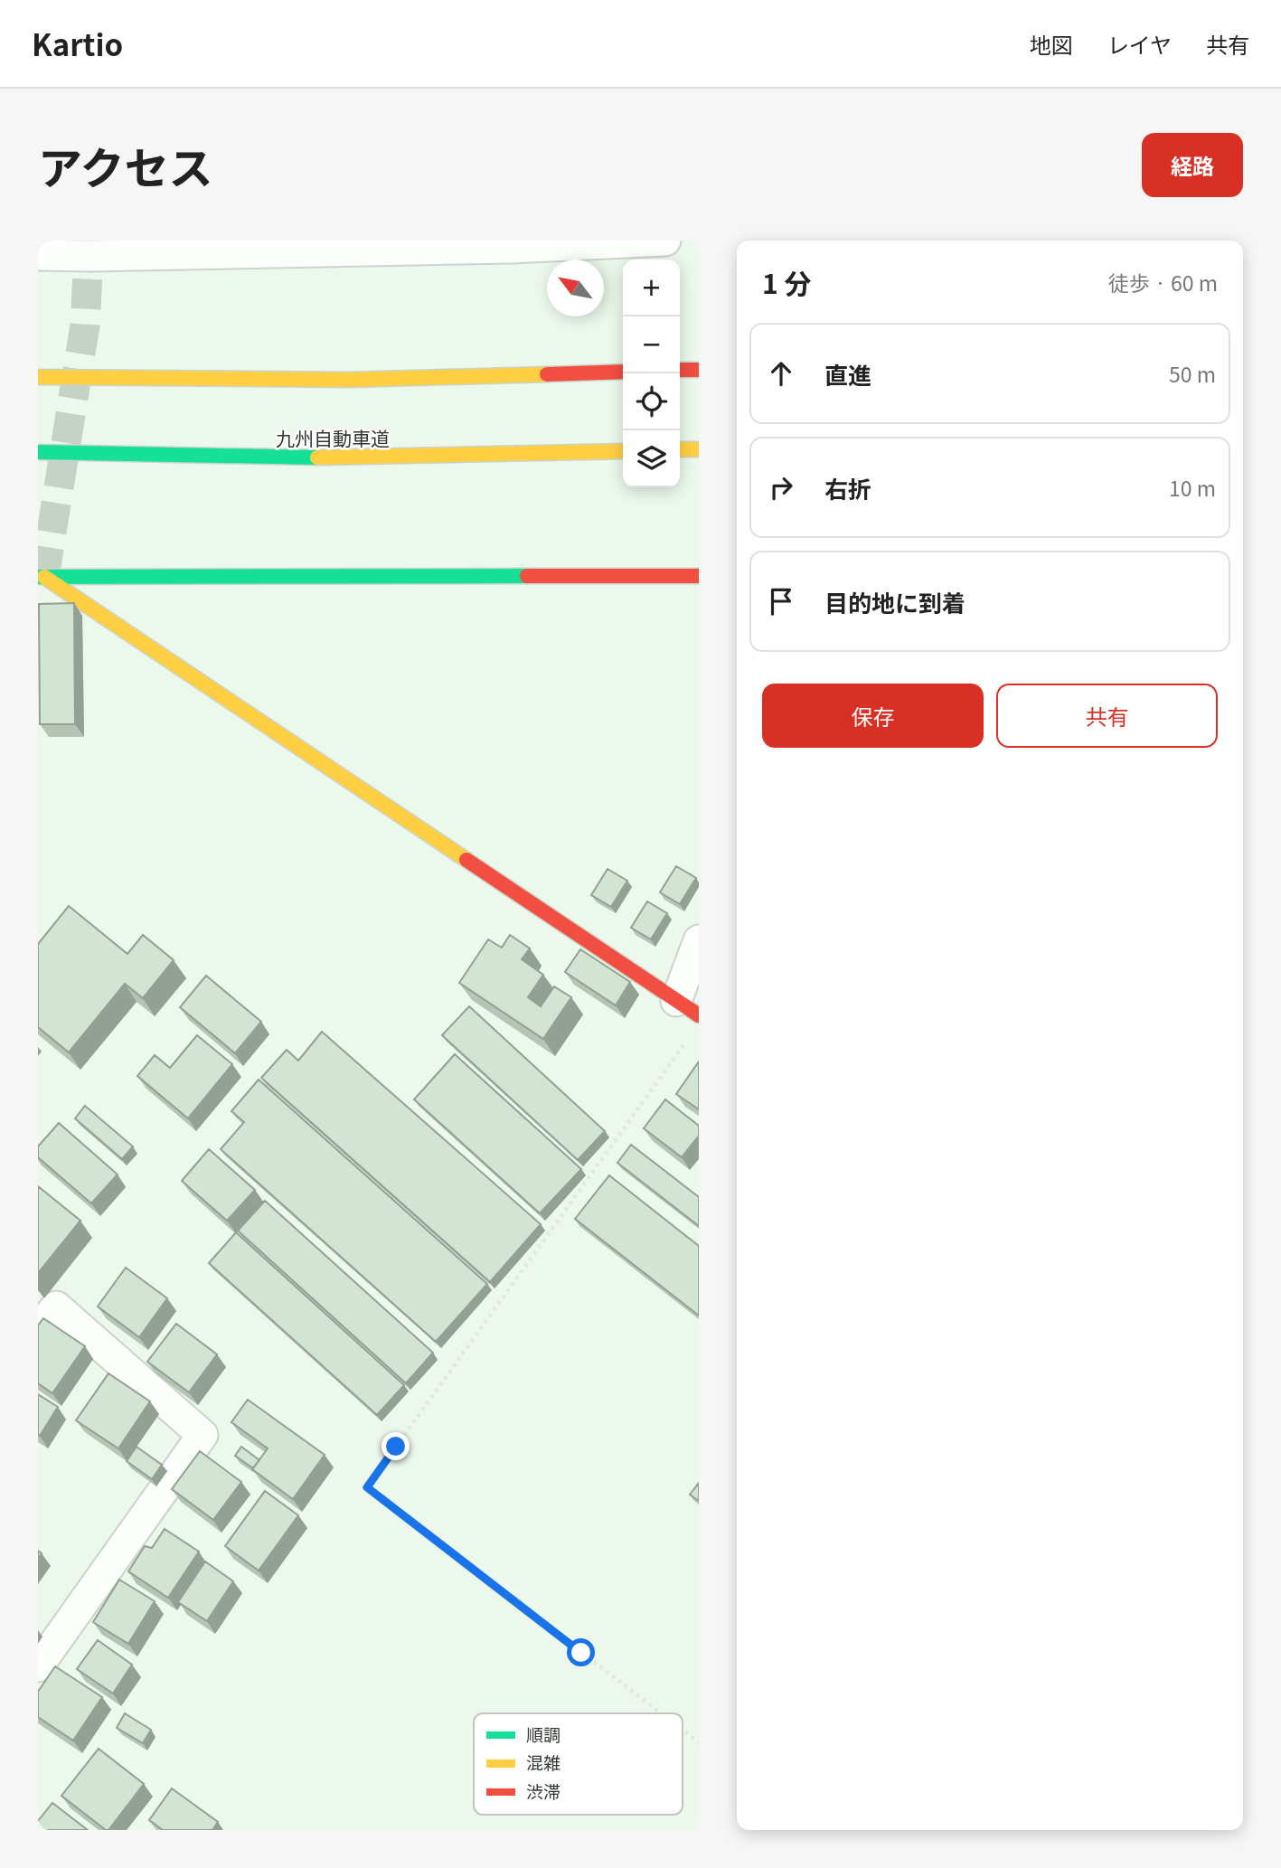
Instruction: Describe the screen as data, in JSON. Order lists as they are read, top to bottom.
{
  "streets": {
    "main road": ["九州自動車道"]
  },
  "legend": ["順調", "混雑", "渋滞"],
  "north": "top left",
  "page": {
    "header": "Kartio",
    "nav": ["地図", "レイヤ", "共有"],
    "title": "アクセス",
    "buttons": [
      "経路",
      ["保存", "共有"]
    ],
    "heading": ["1 分", "徒歩 · 60 m"],
    "map_buttons": ["+", "−"],
    "list": [
      ["直進", "50 m"],
      ["右折", "10 m"],
      "目的地に到着"
    ]
  }
}
